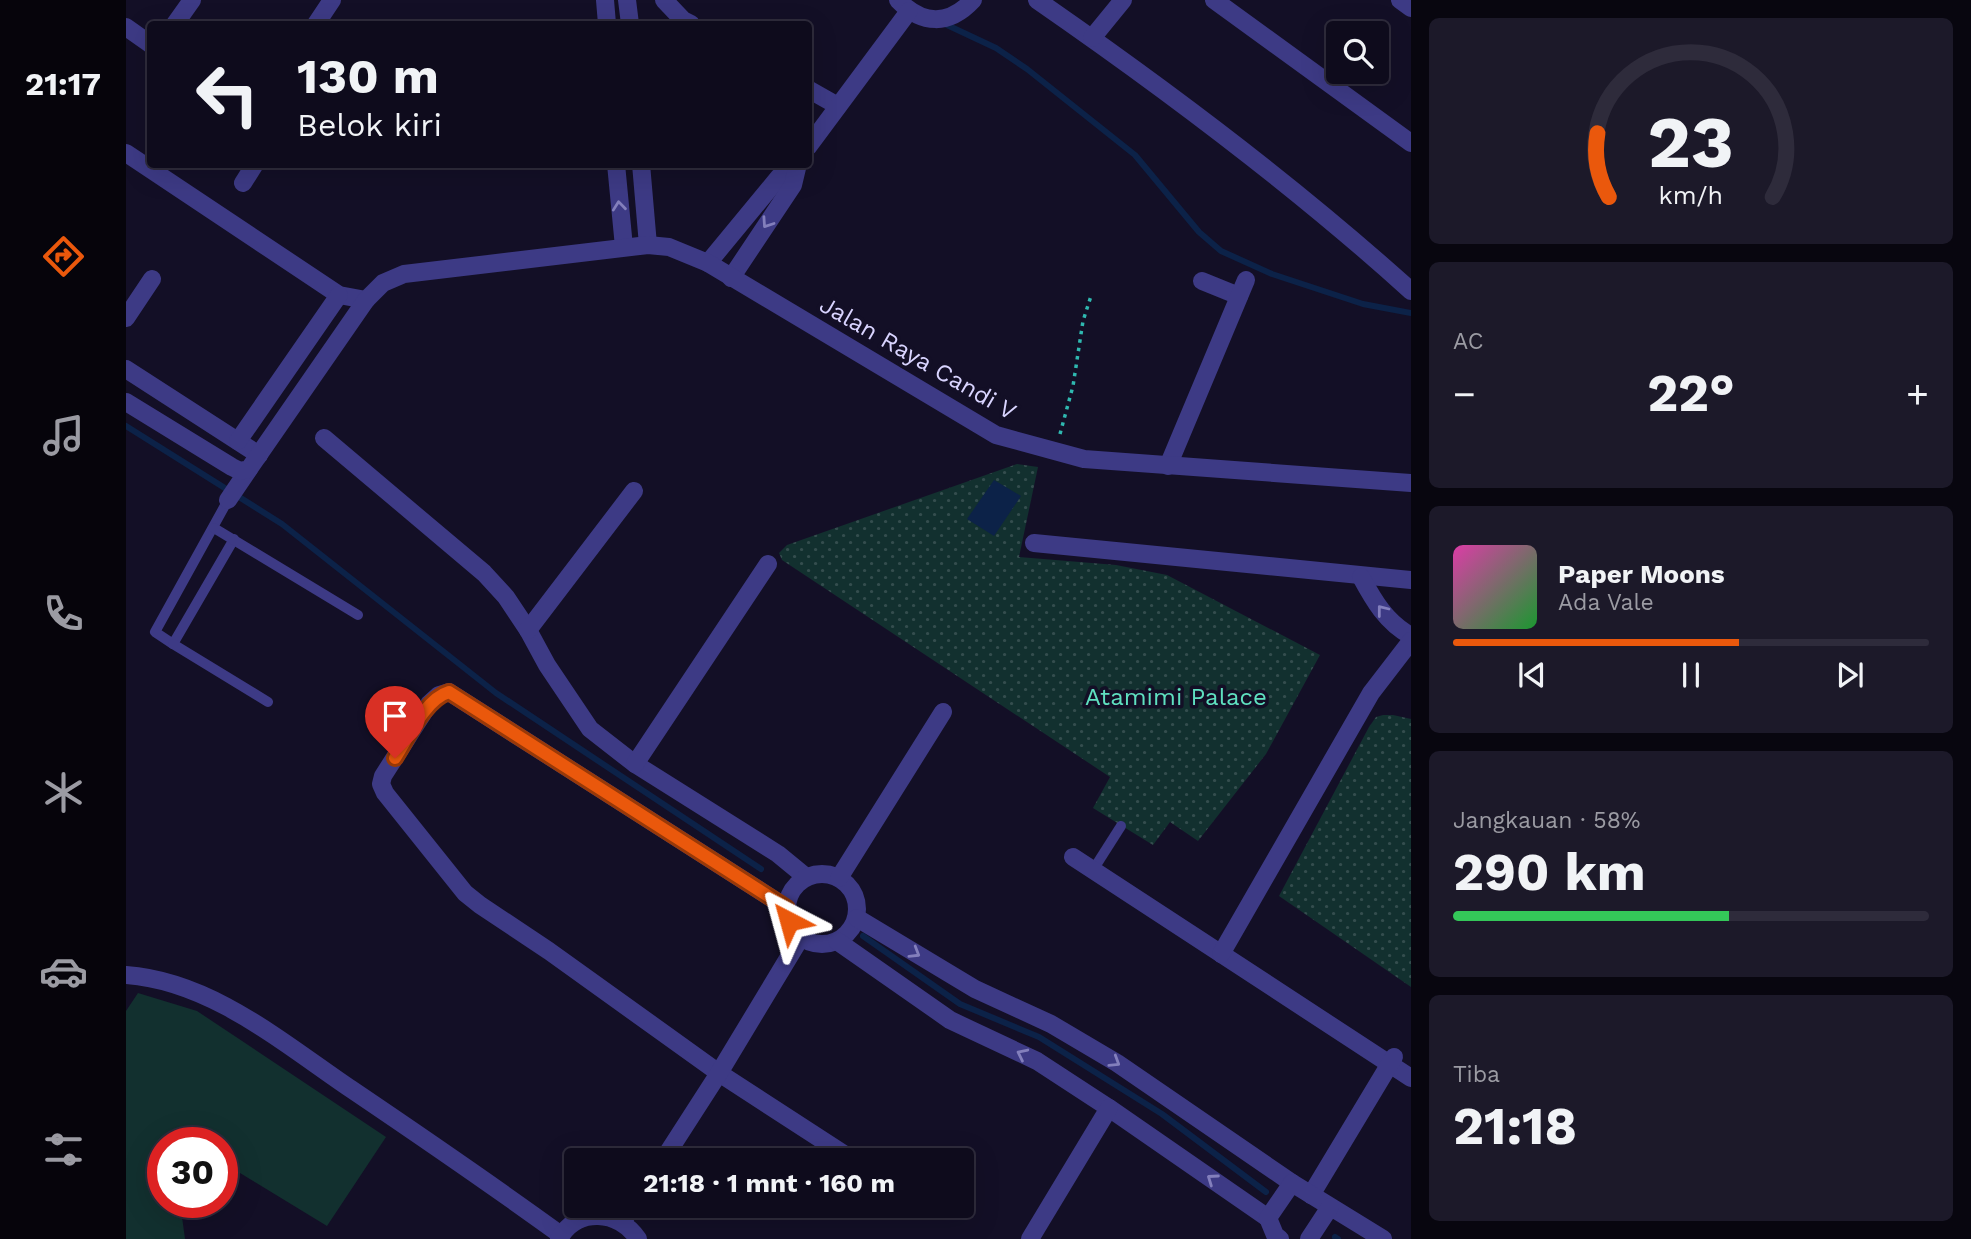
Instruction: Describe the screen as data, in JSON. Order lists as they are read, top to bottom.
{
  "streets": {
    "street": ["Jalan Raya Candi V"]
  },
  "parks": ["Atamimi Palace"],
  "page": {
    "tabs": "21:17",
    "turn": ["130 m", "Belok kiri"],
    "tile": [
      "AC",
      ["Jangkauan · 58%", "290 km"],
      ["Tiba", "21:18"]
    ],
    "heat": ["−", "22°", "+"],
    "song": ["Paper Moons", "Ada Vale"],
    "limit": "30",
    "trip": "21:18 · 1 mnt · 160 m",
    "gauge": ["23", "km/h"]
  }
}
